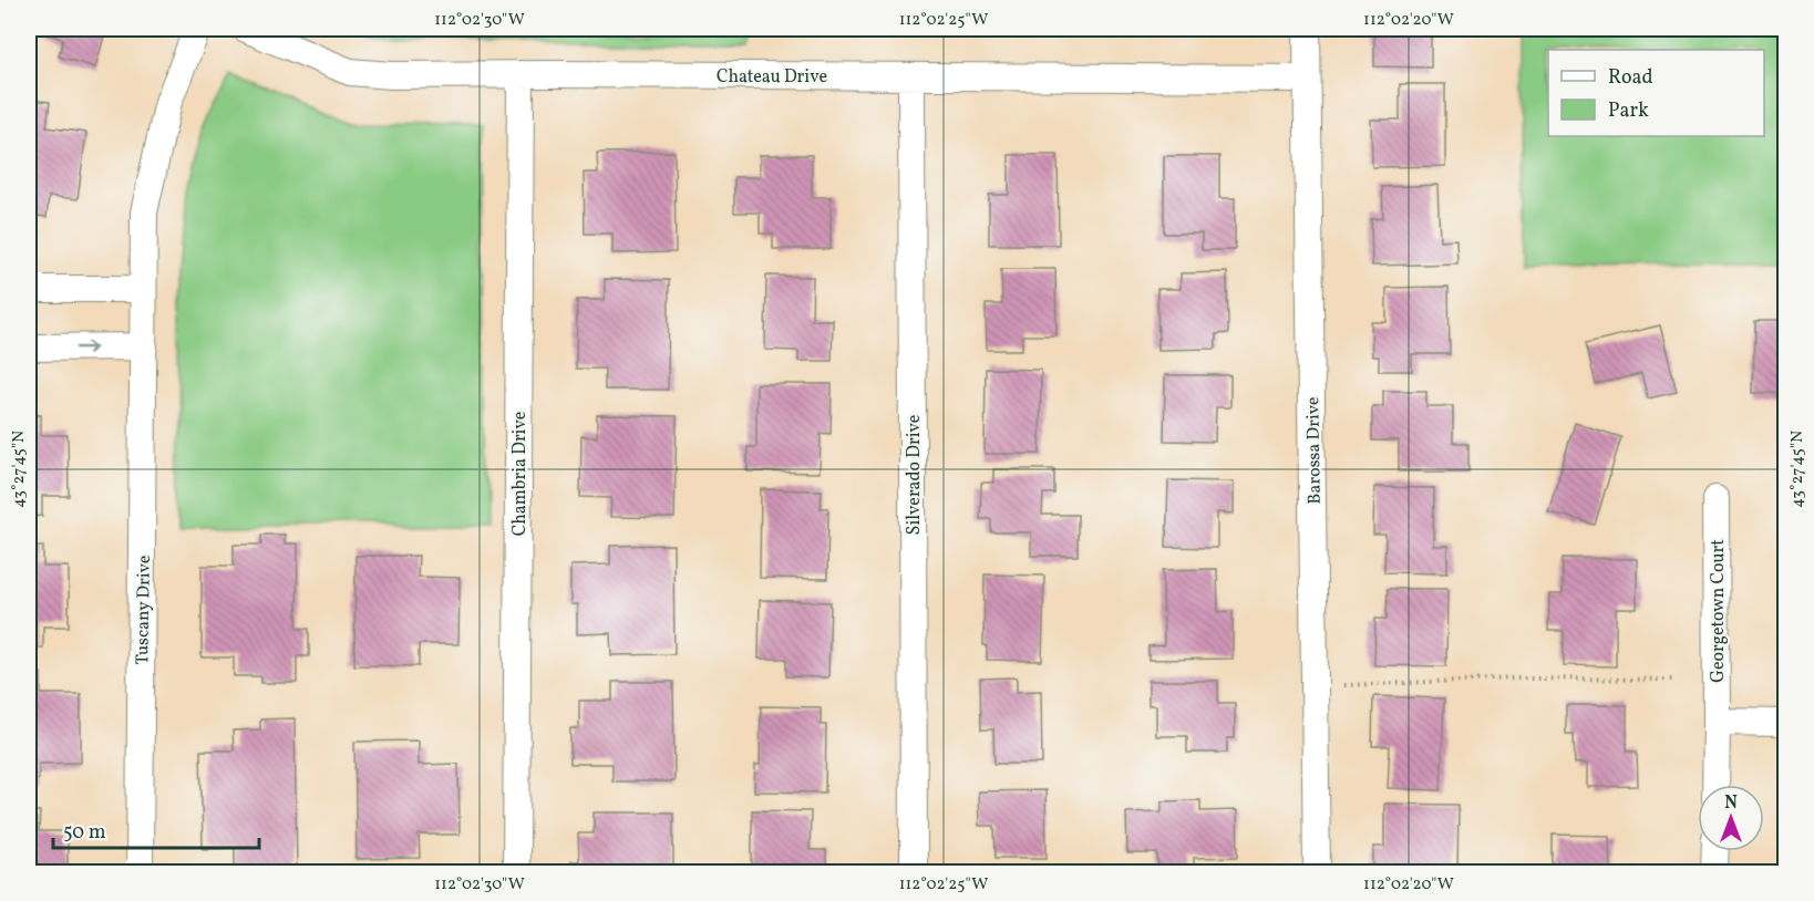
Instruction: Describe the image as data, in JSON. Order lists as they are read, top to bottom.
{
  "streets": {
    "street": [
      "Chateau Drive",
      "Barossa Drive",
      "Chambria Drive",
      "Silverado Drive",
      "Tuscany Drive",
      "Georgetown Court"
    ]
  },
  "crossings": [
    ["Chateau Drive", "Barossa Drive"],
    ["Chateau Drive", "Chambria Drive"],
    ["Chateau Drive", "Silverado Drive"]
  ],
  "legend": ["Road", "Park"],
  "scale_bar": "50 m",
  "north": "top",
  "coordinates": [
    "112°02'30\"W",
    "112°02'25\"W",
    "112°02'20\"W",
    "43°27'45\"N"
  ]
}
